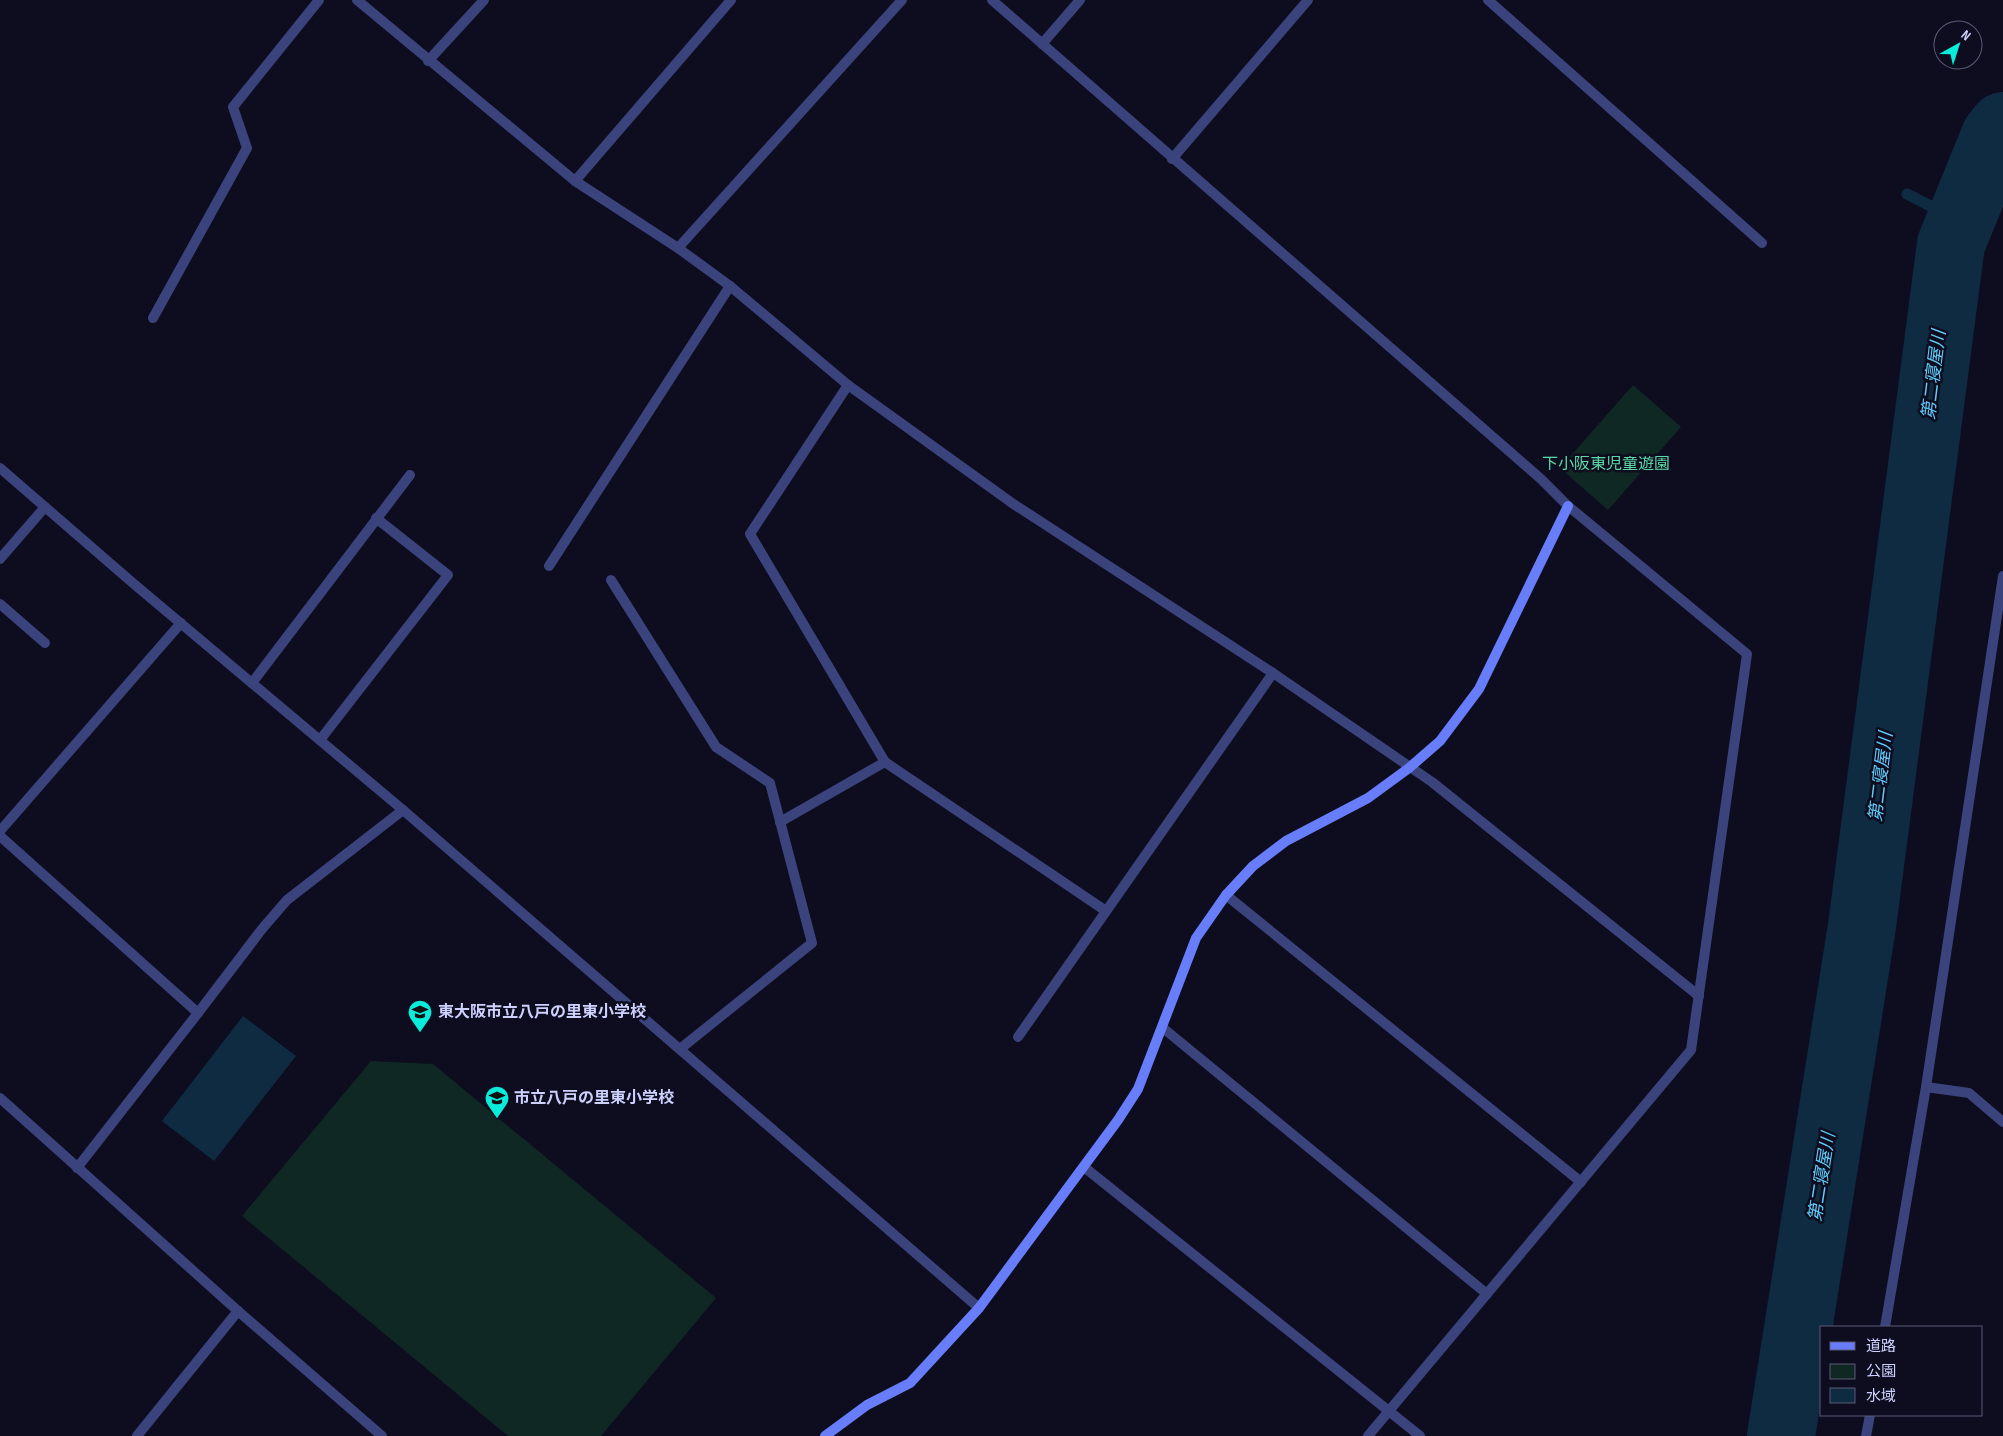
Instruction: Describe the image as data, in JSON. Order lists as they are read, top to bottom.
{
  "water": ["第二寝屋川"],
  "parks": ["下小阪東児童遊園"],
  "places": {
    "school or university": ["東大阪市立八戸の里東小学校", "市立八戸の里東小学校"]
  },
  "legend": ["道路", "公園", "水域"],
  "north": "top right"
}
